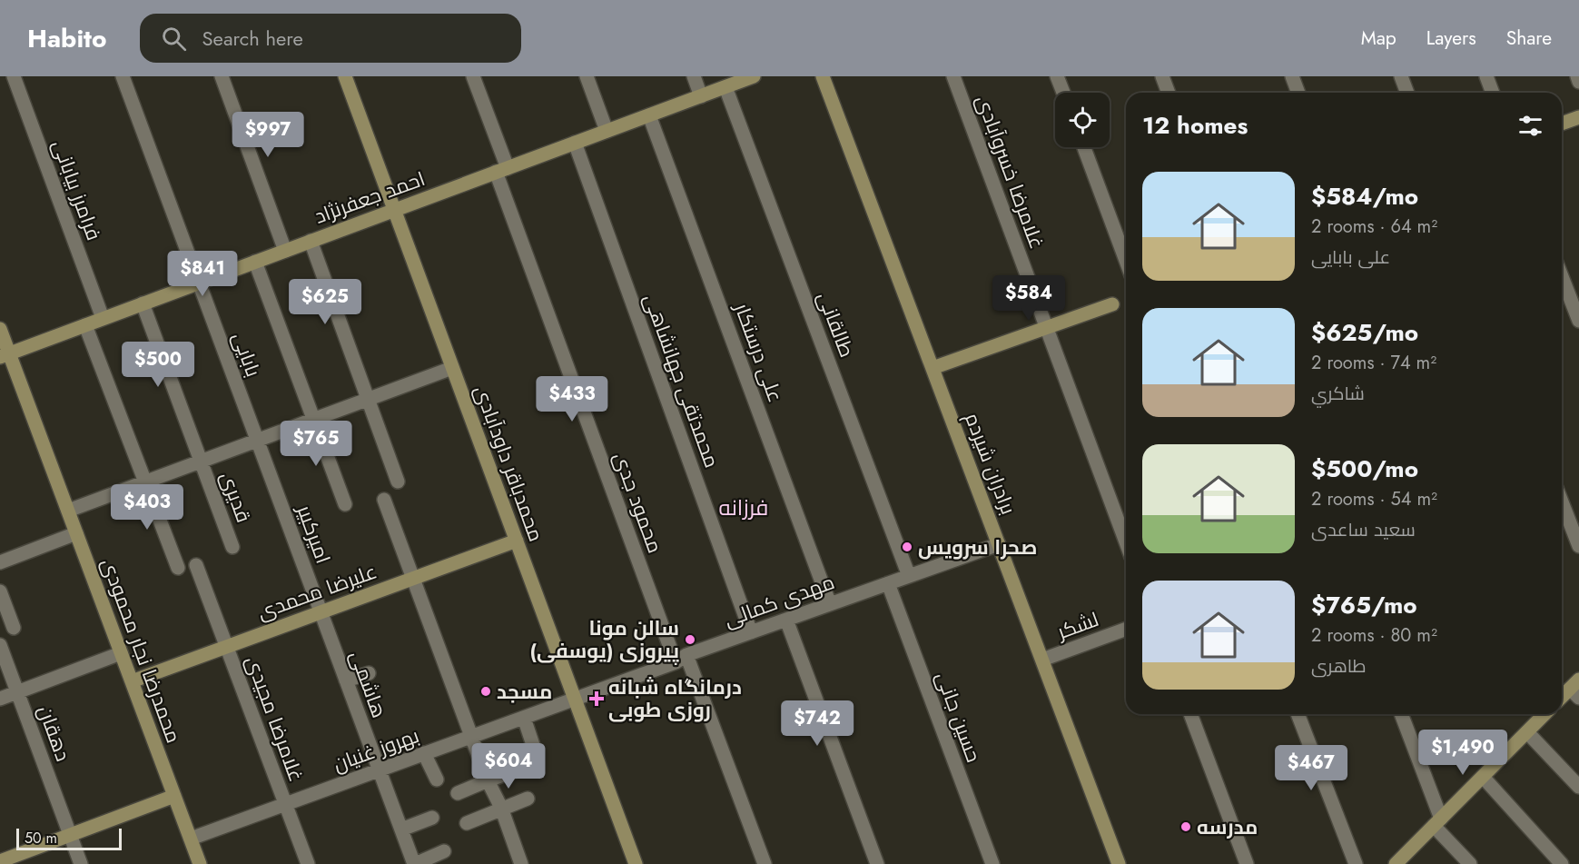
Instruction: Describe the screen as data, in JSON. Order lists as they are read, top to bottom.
{
  "streets": {
    "street": [
      "غلامرضا خسروآبادی",
      "فرامرز بیابانی",
      "احمد جعفرنژاد",
      "طالقانی",
      "علی درستکار",
      "بابایی",
      "محمدتقی جهانشاهی",
      "محمدباقر داودآبادی",
      "برادران شیردم",
      "قدیری",
      "محمود جدی",
      "امیرکبیر",
      "علیرضا محمدی",
      "مهدی کمالی",
      "لشكر",
      "محمدرضا نجار محمودی",
      "هاشمی",
      "حسین جانی",
      "غلامرضا مجیدی",
      "دهقان",
      "بهروز غنیان"
    ]
  },
  "crossings": [
    ["فرامرز بیابانی", "احمد جعفرنژاد"],
    ["احمد جعفرنژاد", "طالقانی"],
    ["احمد جعفرنژاد", "علی درستکار"],
    ["احمد جعفرنژاد", "بابایی"],
    ["احمد جعفرنژاد", "محمدتقی جهانشاهی"],
    ["احمد جعفرنژاد", "محمدباقر داودآبادی"],
    ["احمد جعفرنژاد", "قدیری"],
    ["احمد جعفرنژاد", "محمود جدی"],
    ["احمد جعفرنژاد", "محمدرضا نجار محمودی"],
    ["طالقانی", "مهدی کمالی"],
    ["علی درستکار", "مهدی کمالی"],
    ["بابایی", "امیرکبیر"],
    ["محمدتقی جهانشاهی", "مهدی کمالی"],
    ["محمدباقر داودآبادی", "علیرضا محمدی"],
    ["محمدباقر داودآبادی", "مهدی کمالی"],
    ["محمدباقر داودآبادی", "بهروز غنیان"],
    ["برادران شیردم", "مهدی کمالی"],
    ["برادران شیردم", "لشكر"],
    ["محمود جدی", "مهدی کمالی"],
    ["امیرکبیر", "علیرضا محمدی"],
    ["امیرکبیر", "هاشمی"],
    ["علیرضا محمدی", "محمدرضا نجار محمودی"],
    ["علیرضا محمدی", "هاشمی"],
    ["علیرضا محمدی", "غلامرضا مجیدی"],
    ["مهدی کمالی", "حسین جانی"],
    ["مهدی کمالی", "بهروز غنیان"],
    ["محمدرضا نجار محمودی", "بهروز غنیان"],
    ["هاشمی", "بهروز غنیان"],
    ["غلامرضا مجیدی", "بهروز غنیان"]
  ],
  "districts": ["فرزانه"],
  "places": {
    "other": [
      "صحرا سرویس",
      "سالن مونا پیروزی (یوسفی)",
      "مسجد",
      "مدرسه"
    ],
    "health": ["درمانگاه شبانه روزی طوبی"]
  },
  "scale_bar": "50 m",
  "page": {
    "header": "Habito",
    "search": "Search here",
    "nav": ["Map", "Layers", "Share"],
    "heading": "12 homes",
    "price": [
      "$997",
      "$841",
      "$584",
      "$625",
      "$500",
      "$433",
      "$765",
      "$403",
      "$742",
      "$1,490",
      "$604",
      "$467"
    ],
    "list": [
      {
        "name": "$584/mo",
        "note": "2 rooms · 64 m² · علی بابایی"
      },
      {
        "name": "$625/mo",
        "note": "2 rooms · 74 m² · شاكري"
      },
      {
        "name": "$500/mo",
        "note": "2 rooms · 54 m² · سعید ساعدی"
      },
      {
        "name": "$765/mo",
        "note": "2 rooms · 80 m² · طاهری"
      }
    ],
    "scale": "50 m"
  }
}
